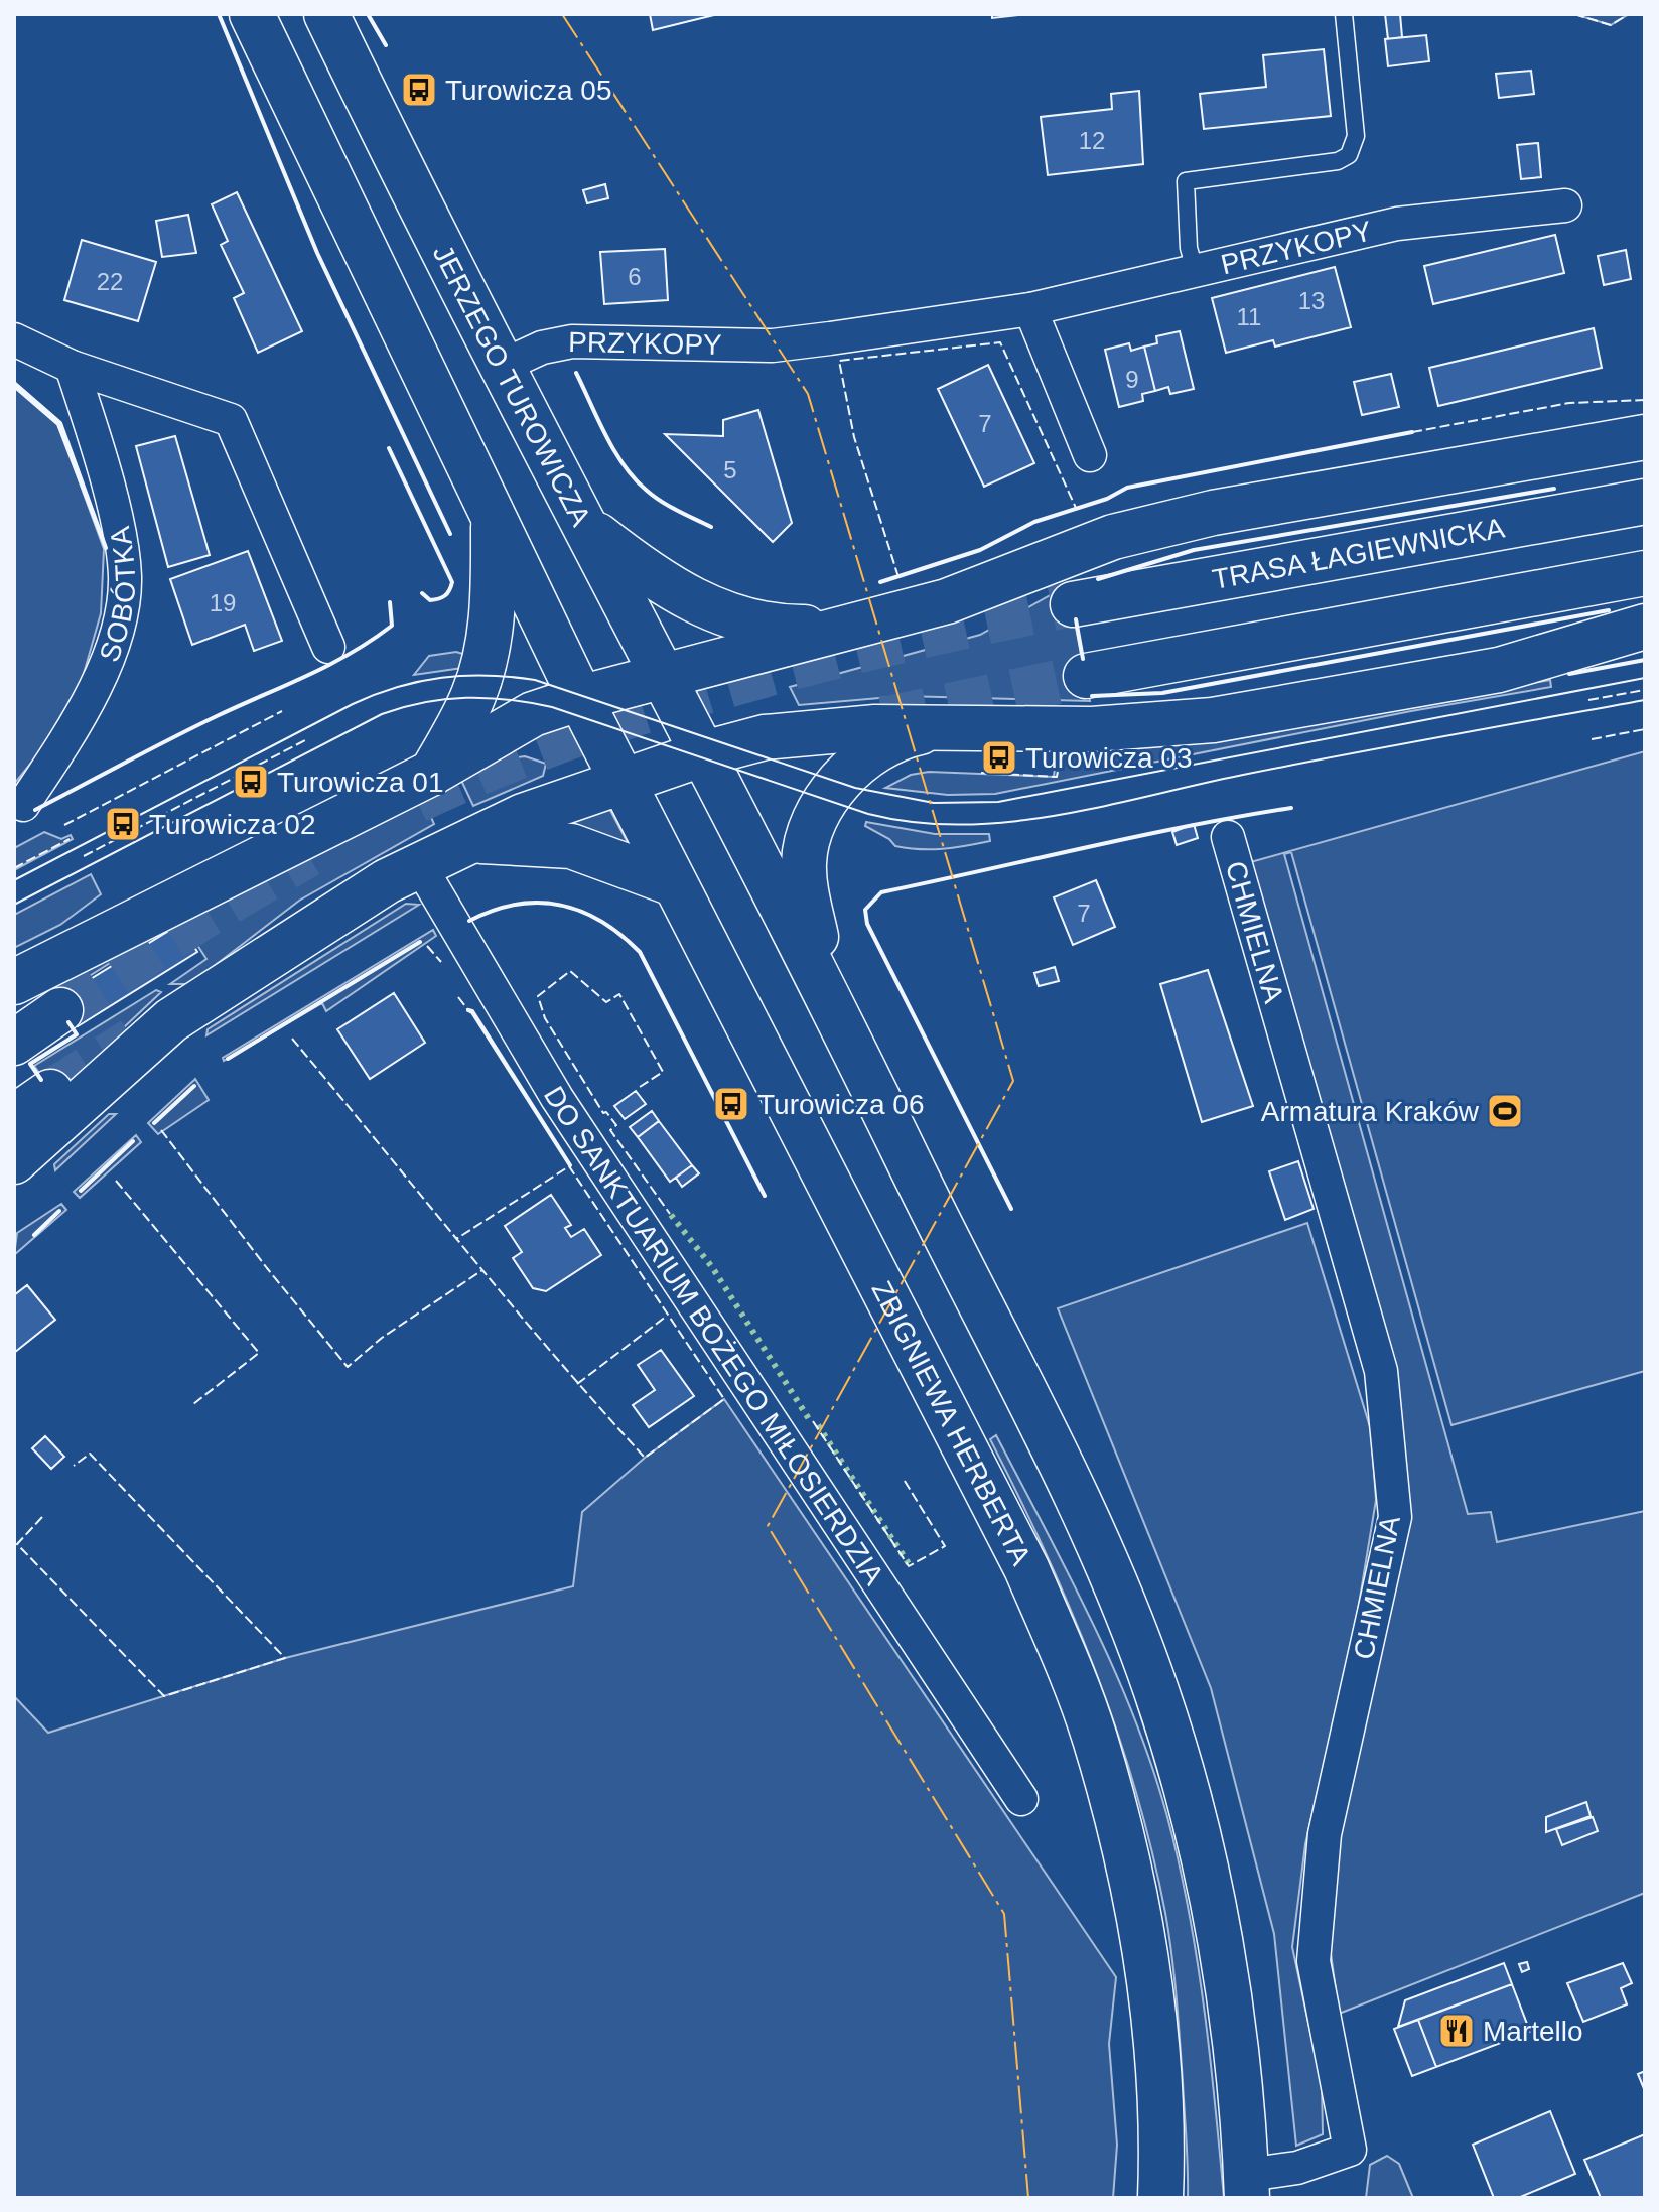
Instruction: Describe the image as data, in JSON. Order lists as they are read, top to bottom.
{
  "streets": {
    "main road": ["JERZEGO TUROWICZA", "TRASA ŁAGIEWNICKA", "ZBIGNIEWA HERBERTA"],
    "street": [
      "PRZYKOPY",
      "SOBÓTKA",
      "CHMIELNA",
      "DO SANKTUARIUM BOŻEGO MIŁOSIERDZIA"
    ]
  },
  "crossings": [
    ["PRZYKOPY", "JERZEGO TUROWICZA"]
  ],
  "places": {
    "bus stop": [
      "Turowicza 05",
      "Turowicza 03",
      "Turowicza 01",
      "Turowicza 02",
      "Turowicza 06"
    ],
    "sports": ["Armatura Kraków"],
    "restaurant": ["Martello"]
  },
  "house_numbers": [
    "12",
    "6",
    "22",
    "13",
    "11",
    "9",
    "7",
    "5",
    "19",
    "7"
  ]
}
